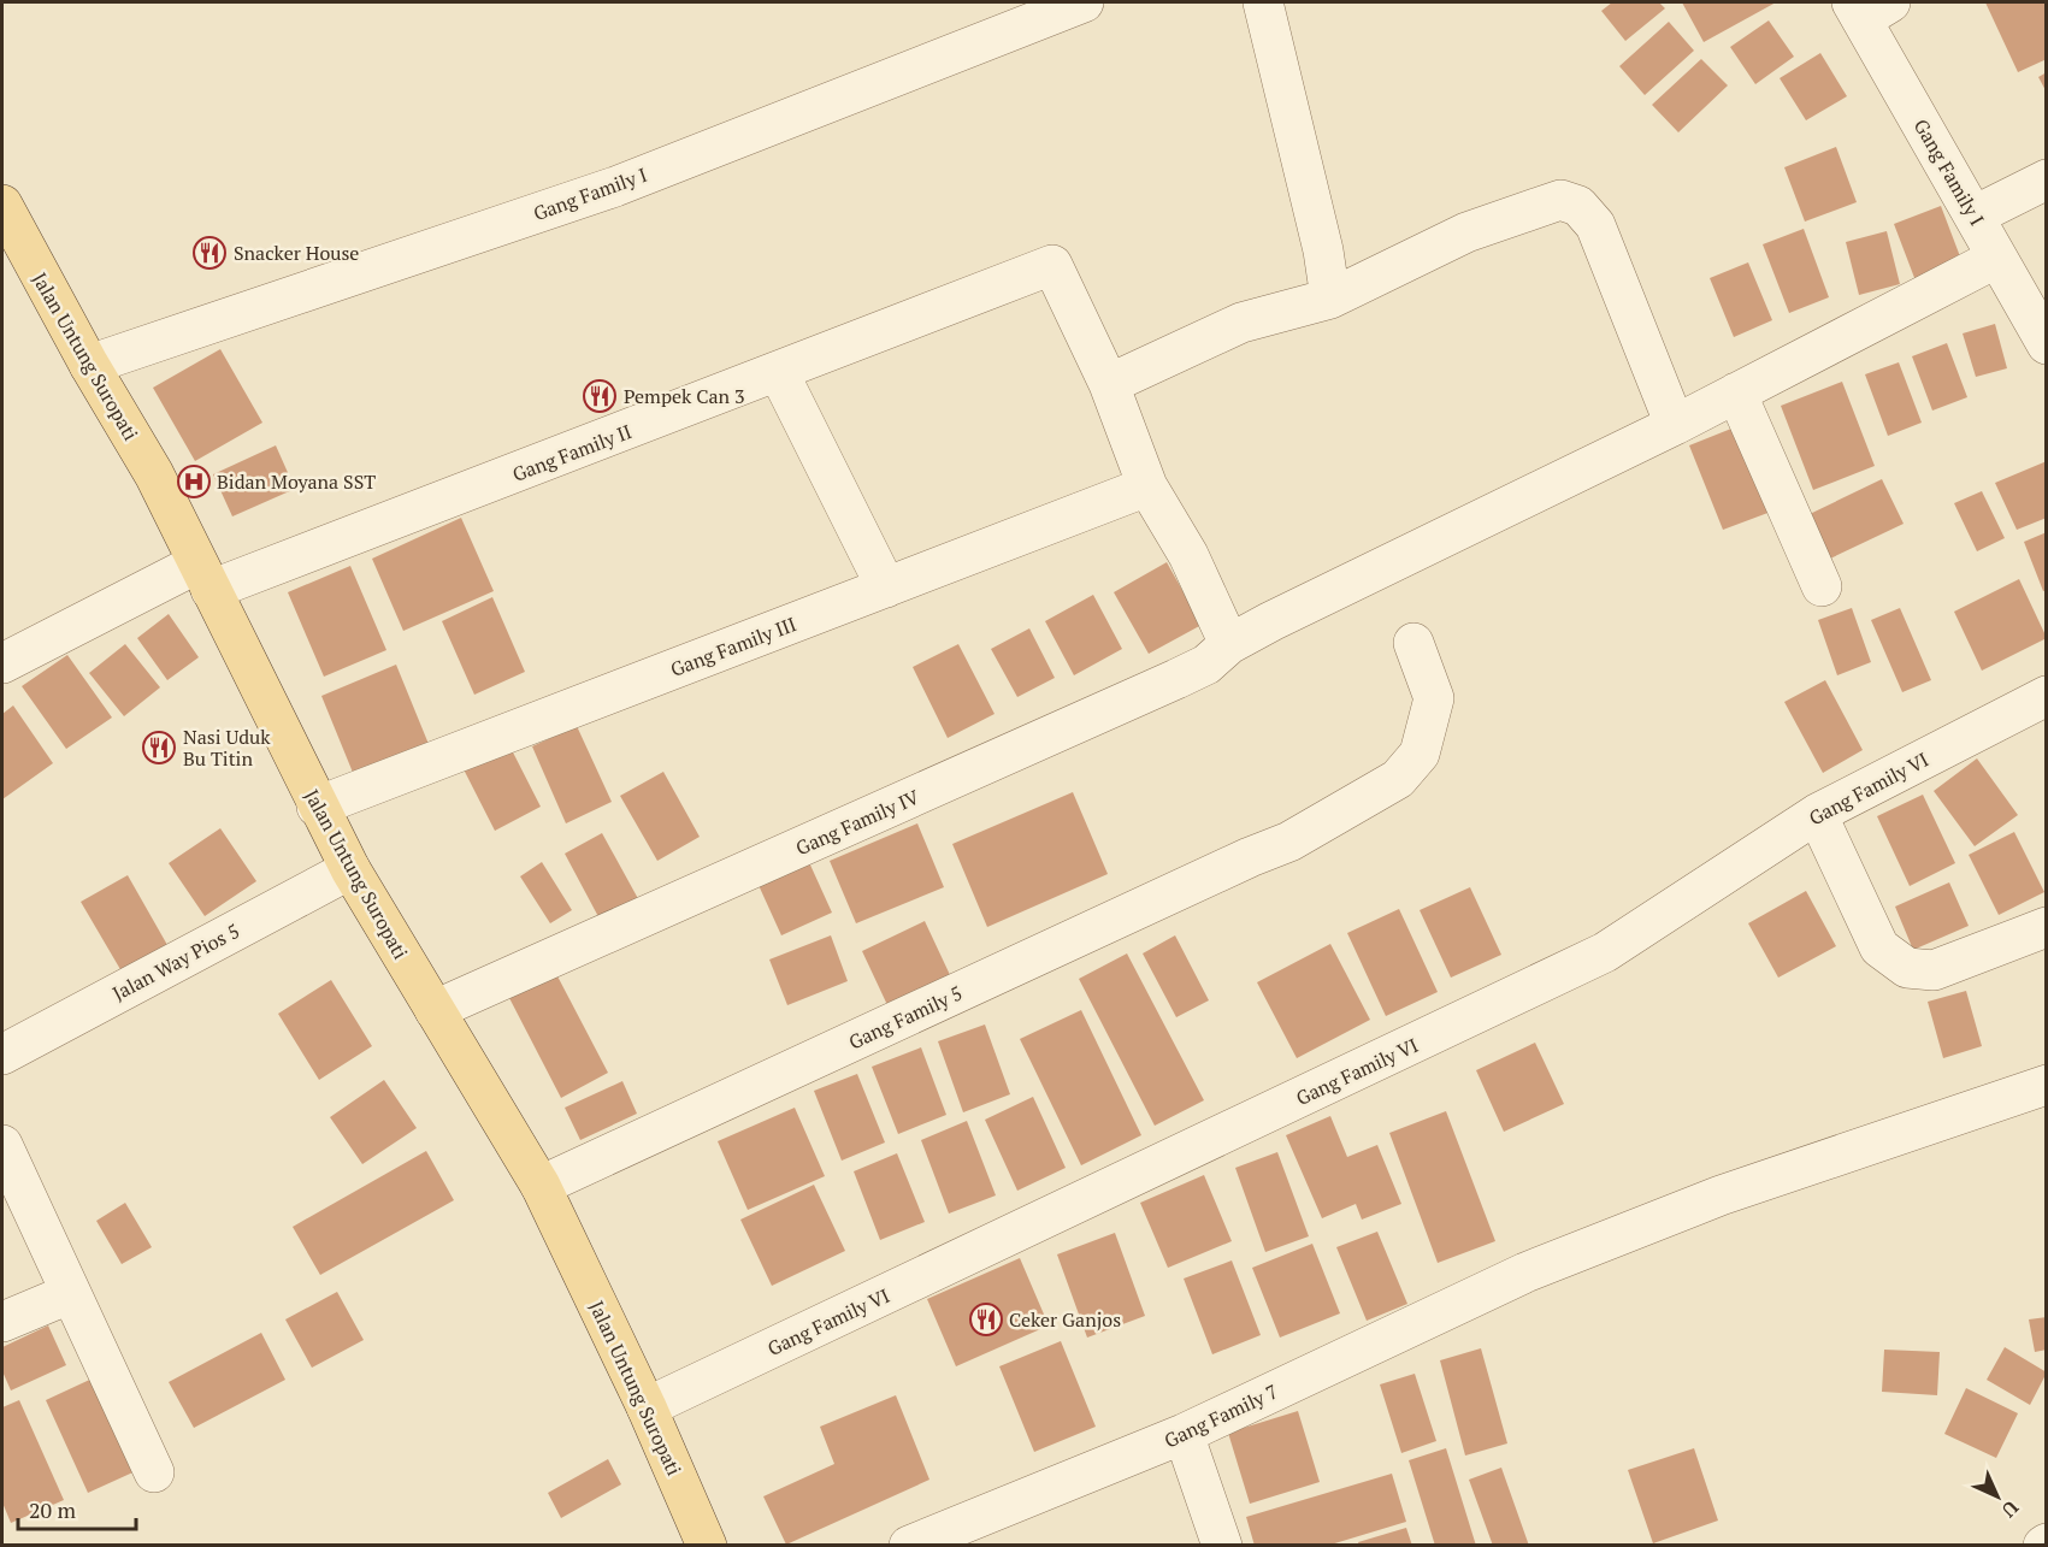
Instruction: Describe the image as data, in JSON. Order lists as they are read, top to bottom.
{
  "streets": {
    "main road": ["Jalan Untung Suropati"],
    "street": [
      "Gang Family I",
      "Gang Family II",
      "Gang Family III",
      "Gang Family VI",
      "Gang Family IV",
      "Jalan Way Pios 5",
      "Gang Family 5",
      "Gang Family 7"
    ]
  },
  "crossings": [
    ["Gang Family I", "Jalan Untung Suropati"],
    ["Gang Family I", "Gang Family IV"],
    ["Jalan Untung Suropati", "Gang Family II"],
    ["Jalan Untung Suropati", "Gang Family III"],
    ["Jalan Untung Suropati", "Gang Family VI"],
    ["Jalan Untung Suropati", "Gang Family IV"],
    ["Jalan Untung Suropati", "Jalan Way Pios 5"],
    ["Jalan Untung Suropati", "Gang Family 5"]
  ],
  "places": {
    "restaurant": [
      "Snacker House",
      "Pempek Can 3",
      "Nasi Uduk Bu Titin",
      "Ceker Ganjos"
    ],
    "hospital": ["Bidan Moyana SST"]
  },
  "scale_bar": "20 m",
  "north": "bottom right"
}
